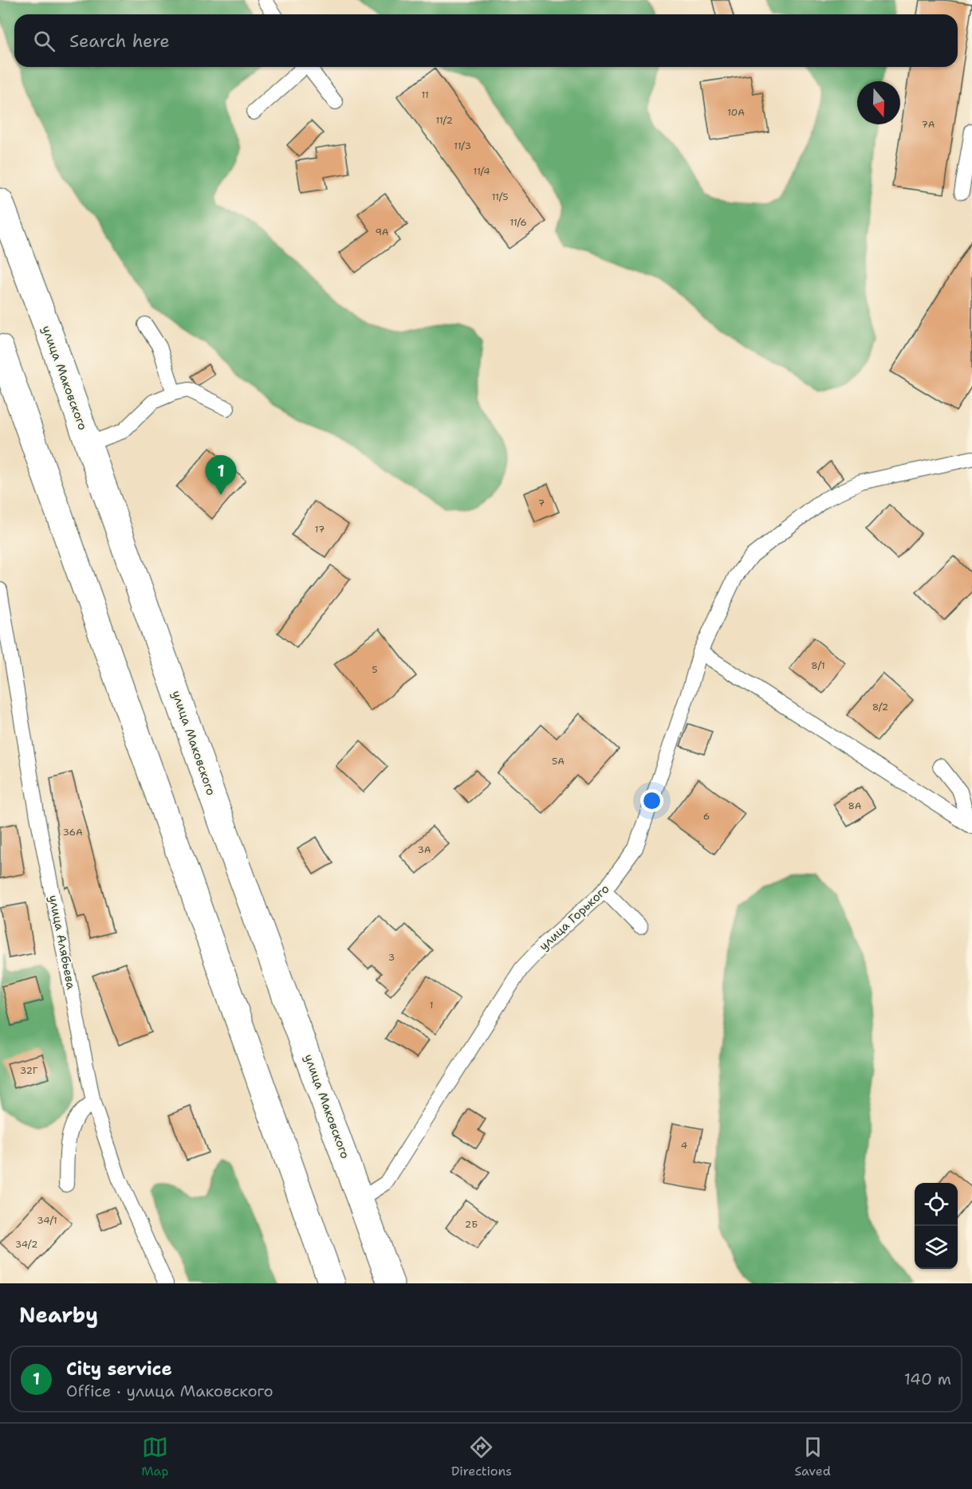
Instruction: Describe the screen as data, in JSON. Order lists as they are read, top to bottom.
{
  "streets": {
    "highway": ["улица Маковского"],
    "lane": ["улица Горького", "улица Алябьева"]
  },
  "crossings": [
    ["улица Маковского", "улица Горького"]
  ],
  "house_numbers": [
    "11",
    "10А",
    "11/2",
    "7А",
    "11/3",
    "11/4",
    "11/5",
    "11/6",
    "9А",
    "7",
    "17",
    "8/1",
    "5",
    "8/2",
    "5А",
    "8А",
    "6",
    "36А",
    "3А",
    "3",
    "1",
    "32Г",
    "4",
    "34/1",
    "2Б",
    "34/2"
  ],
  "north": "bottom",
  "page": {
    "search": "Search here",
    "pins": "1",
    "heading": "Nearby",
    "list": [
      {
        "mark": "1",
        "name": "City service",
        "note": "Office · улица Маковского",
        "value": "140 m"
      }
    ],
    "nav": ["Map", "Directions", "Saved"]
  }
}
